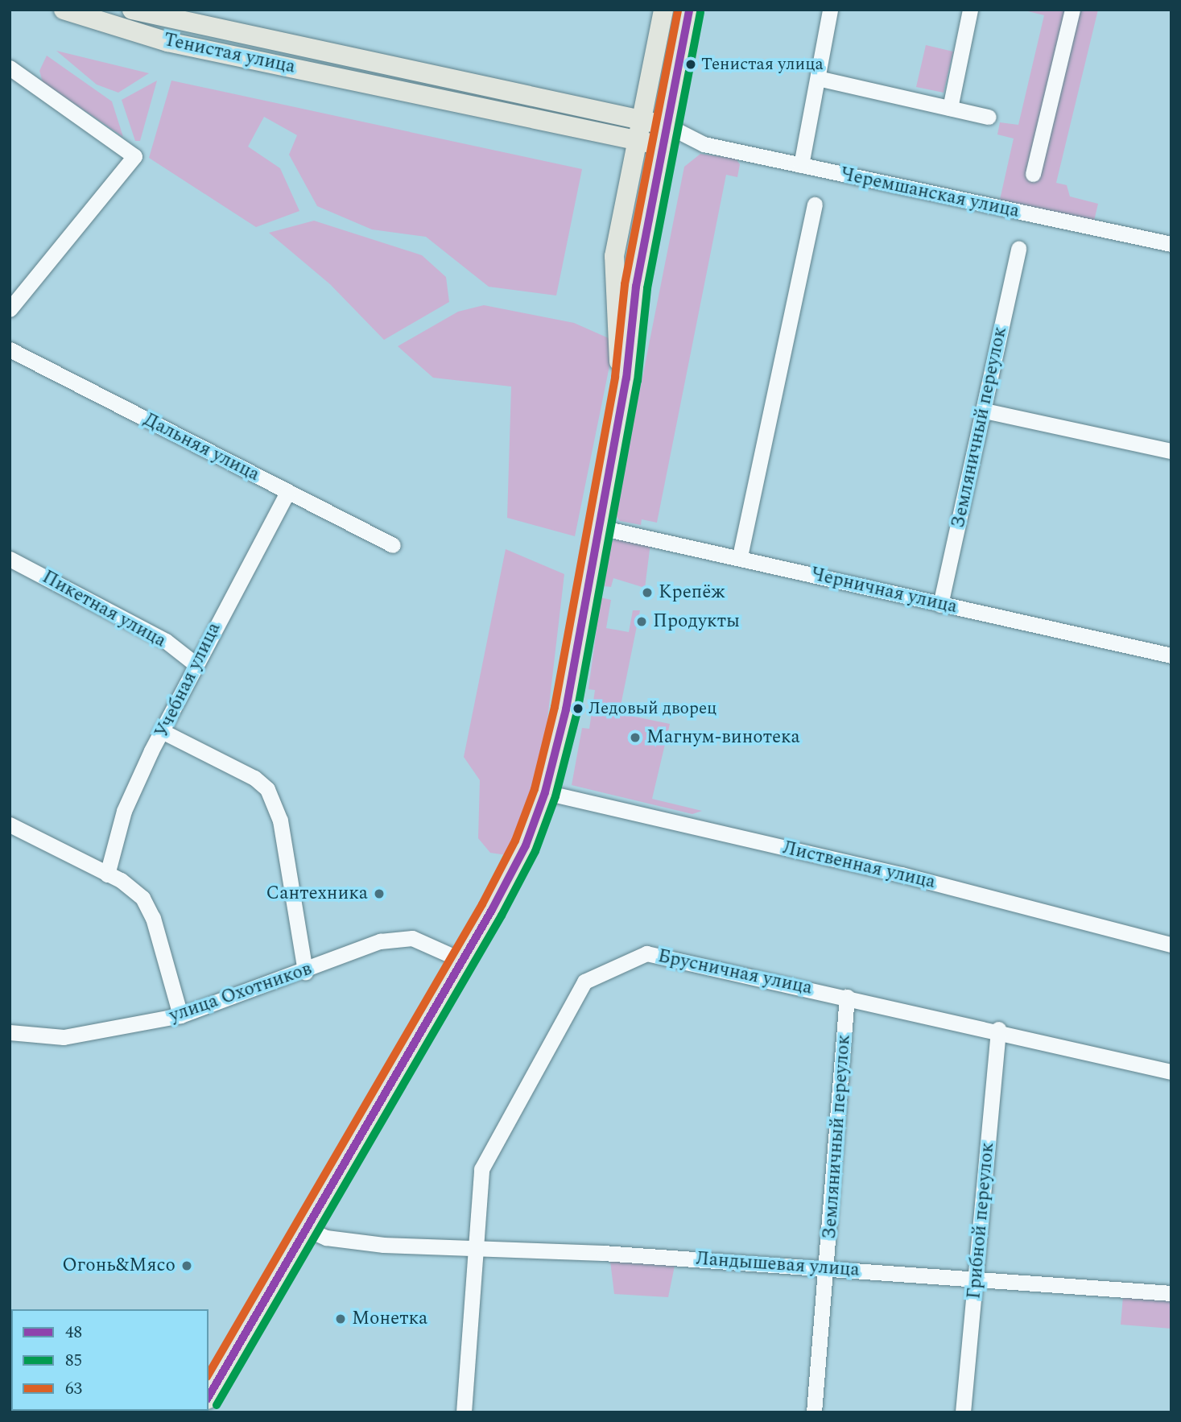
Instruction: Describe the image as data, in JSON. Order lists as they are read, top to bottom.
{
  "streets": {
    "main road": ["Тенистая улица"],
    "street": [
      "Черемшанская улица",
      "Земляничный переулок",
      "Дальняя улица",
      "Черничная улица",
      "Пикетная улица",
      "Учебная улица",
      "Лиственная улица",
      "Брусничная улица",
      "улица Охотников",
      "Грибной переулок",
      "Ландышевая улица"
    ]
  },
  "crossings": [
    ["Тенистая улица", "Черемшанская улица"],
    ["Земляничный переулок", "Черничная улица"],
    ["Земляничный переулок", "Брусничная улица"],
    ["Земляничный переулок", "Ландышевая улица"],
    ["Дальняя улица", "Учебная улица"],
    ["Пикетная улица", "Учебная улица"],
    ["Брусничная улица", "Грибной переулок"],
    ["Брусничная улица", "Ландышевая улица"],
    ["Грибной переулок", "Ландышевая улица"]
  ],
  "places": [
    "Тенистая улица",
    "Крепёж",
    "Продукты",
    "Ледовый дворец",
    "Магнум-винотека",
    "Сантехника",
    "Огонь&Мясо",
    "Монетка"
  ],
  "lines": ["transit line 48", "transit line 63", "transit line 85"],
  "legend": ["48", "85", "63"]
}
